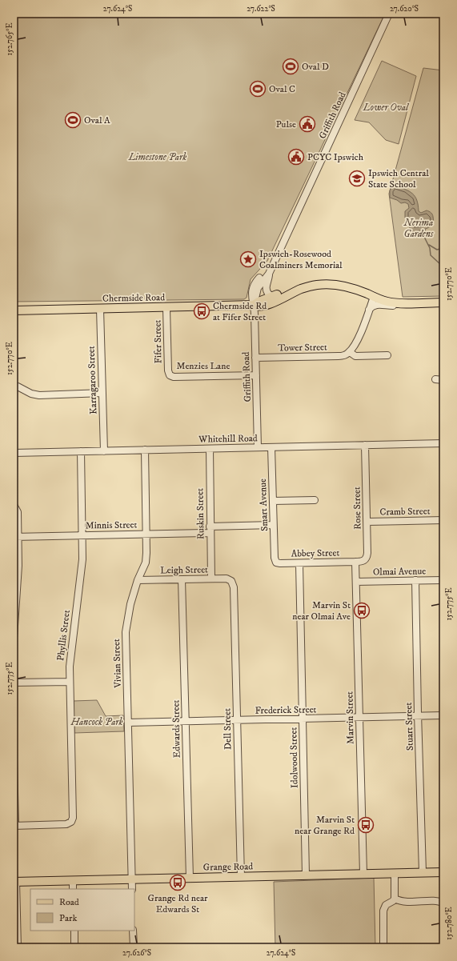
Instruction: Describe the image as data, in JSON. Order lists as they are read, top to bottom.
{
  "streets": {
    "main road": ["Chermside Road", "Grange Road"],
    "street": [
      "Griffith Road",
      "Fifer Street",
      "Tower Street",
      "Menzies Lane",
      "Karragaroo Street",
      "Whitehill Road",
      "Smart Avenue",
      "Rose Street",
      "Cramb Street",
      "Ruskin Street",
      "Minnis Street",
      "Abbey Street",
      "Leigh Street",
      "Olmai Avenue",
      "Phyllis Street",
      "Vivian Street",
      "Frederick Street",
      "Marvin Street",
      "Stuart Street",
      "Edwards Street",
      "Dell Street",
      "Idolwood Street"
    ]
  },
  "crossings": [
    ["Griffith Road", "Chermside Road"],
    ["Griffith Road", "Tower Street"],
    ["Griffith Road", "Menzies Lane"],
    ["Griffith Road", "Whitehill Road"],
    ["Chermside Road", "Fifer Street"],
    ["Chermside Road", "Karragaroo Street"],
    ["Fifer Street", "Menzies Lane"],
    ["Karragaroo Street", "Whitehill Road"],
    ["Whitehill Road", "Smart Avenue"],
    ["Whitehill Road", "Rose Street"],
    ["Whitehill Road", "Ruskin Street"],
    ["Whitehill Road", "Phyllis Street"],
    ["Whitehill Road", "Vivian Street"],
    ["Smart Avenue", "Minnis Street"],
    ["Smart Avenue", "Abbey Street"],
    ["Rose Street", "Cramb Street"],
    ["Rose Street", "Abbey Street"],
    ["Rose Street", "Marvin Street"],
    ["Ruskin Street", "Minnis Street"],
    ["Ruskin Street", "Leigh Street"],
    ["Minnis Street", "Phyllis Street"],
    ["Minnis Street", "Vivian Street"],
    ["Abbey Street", "Marvin Street"],
    ["Abbey Street", "Idolwood Street"],
    ["Leigh Street", "Vivian Street"],
    ["Leigh Street", "Edwards Street"],
    ["Leigh Street", "Dell Street"],
    ["Olmai Avenue", "Marvin Street"],
    ["Olmai Avenue", "Stuart Street"],
    ["Vivian Street", "Frederick Street"],
    ["Vivian Street", "Grange Road"],
    ["Frederick Street", "Marvin Street"],
    ["Frederick Street", "Stuart Street"],
    ["Frederick Street", "Edwards Street"],
    ["Frederick Street", "Dell Street"],
    ["Frederick Street", "Idolwood Street"],
    ["Marvin Street", "Grange Road"],
    ["Stuart Street", "Grange Road"],
    ["Edwards Street", "Grange Road"],
    ["Dell Street", "Grange Road"],
    ["Idolwood Street", "Grange Road"]
  ],
  "parks": [
    "Lower Oval",
    "Limestone Park",
    "Nerima Gardens",
    "Hancock Park"
  ],
  "places": {
    "sports": ["Oval D", "Oval C", "Oval A"],
    "public building": ["Pulse", "PCYC Ipswich"],
    "school or university": ["Ipswich Central State School"],
    "place": ["Ipswich-Rosewood Coalminers Memorial"],
    "bus stop": [
      "Chermside Rd at Fifer Street",
      "Marvin St near Olmai Ave",
      "Marvin St near Grange Rd",
      "Grange Rd near Edwards St"
    ]
  },
  "legend": ["Road", "Park"],
  "coordinates": [
    "27.624°S",
    "27.622°S",
    "27.620°S",
    "152.765°E",
    "152.770°E",
    "152.775°E",
    "152.780°E",
    "27.626°S"
  ]
}
